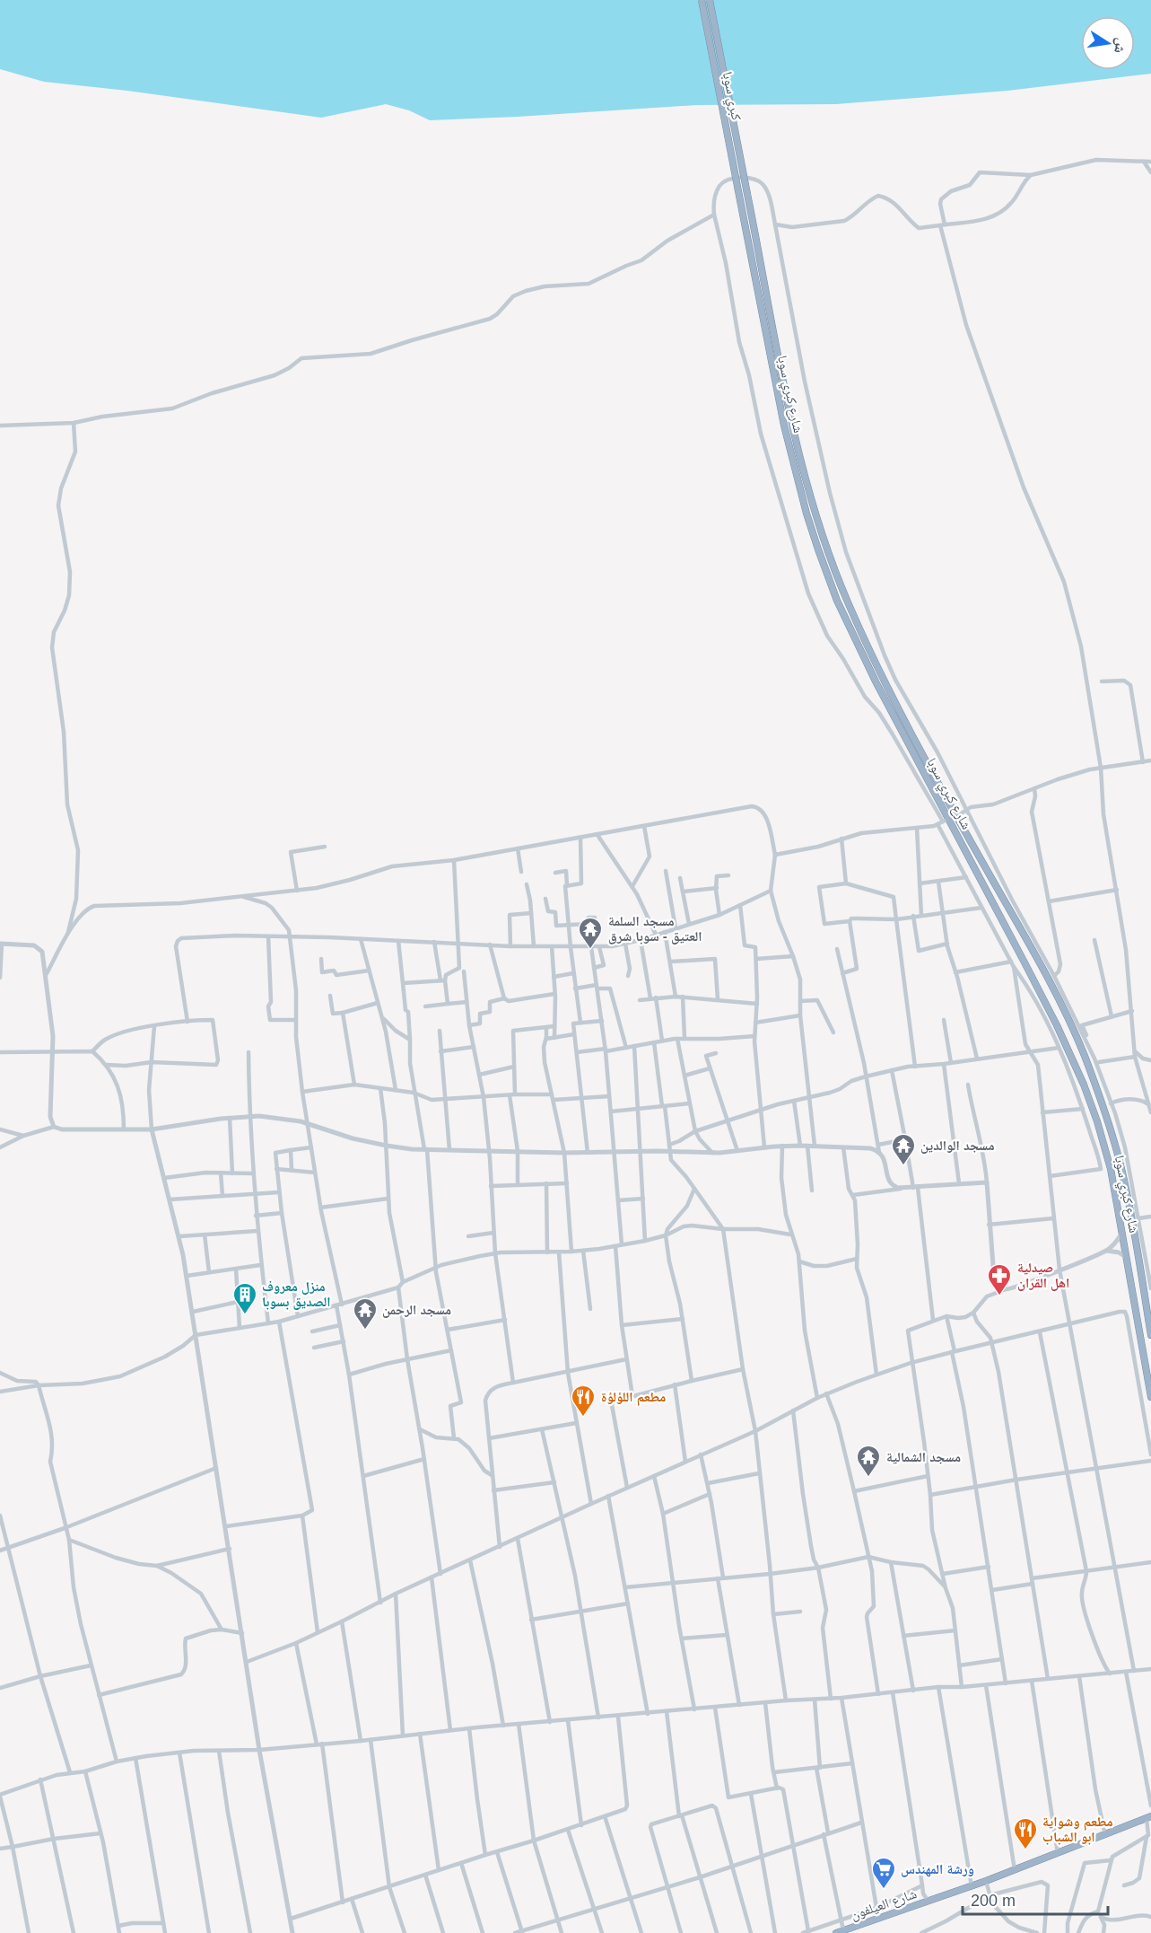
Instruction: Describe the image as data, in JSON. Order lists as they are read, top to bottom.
{
  "streets": {
    "highway": ["كبري سوبا", "شارع كبري سوبا", "شارع العيلفون"]
  },
  "crossings": [
    ["كبري سوبا", "شارع كبري سوبا"]
  ],
  "places": {
    "temple": [
      "مسجد السلمة العتيق - سوبا شرق",
      "مسجد الوالدين",
      "مسجد الرحمن",
      "مسجد الشمالية"
    ],
    "pharmacy": ["صيدلية اهل القران"],
    "building": ["منزل معروف الصديق بسوبا"],
    "restaurant": ["مطعم اللؤلؤة", "مطعم وشواية ابو الشباب"],
    "supermarket": ["ورشة المهندس"]
  },
  "scale_bar": "200 m",
  "north": "right"
}
